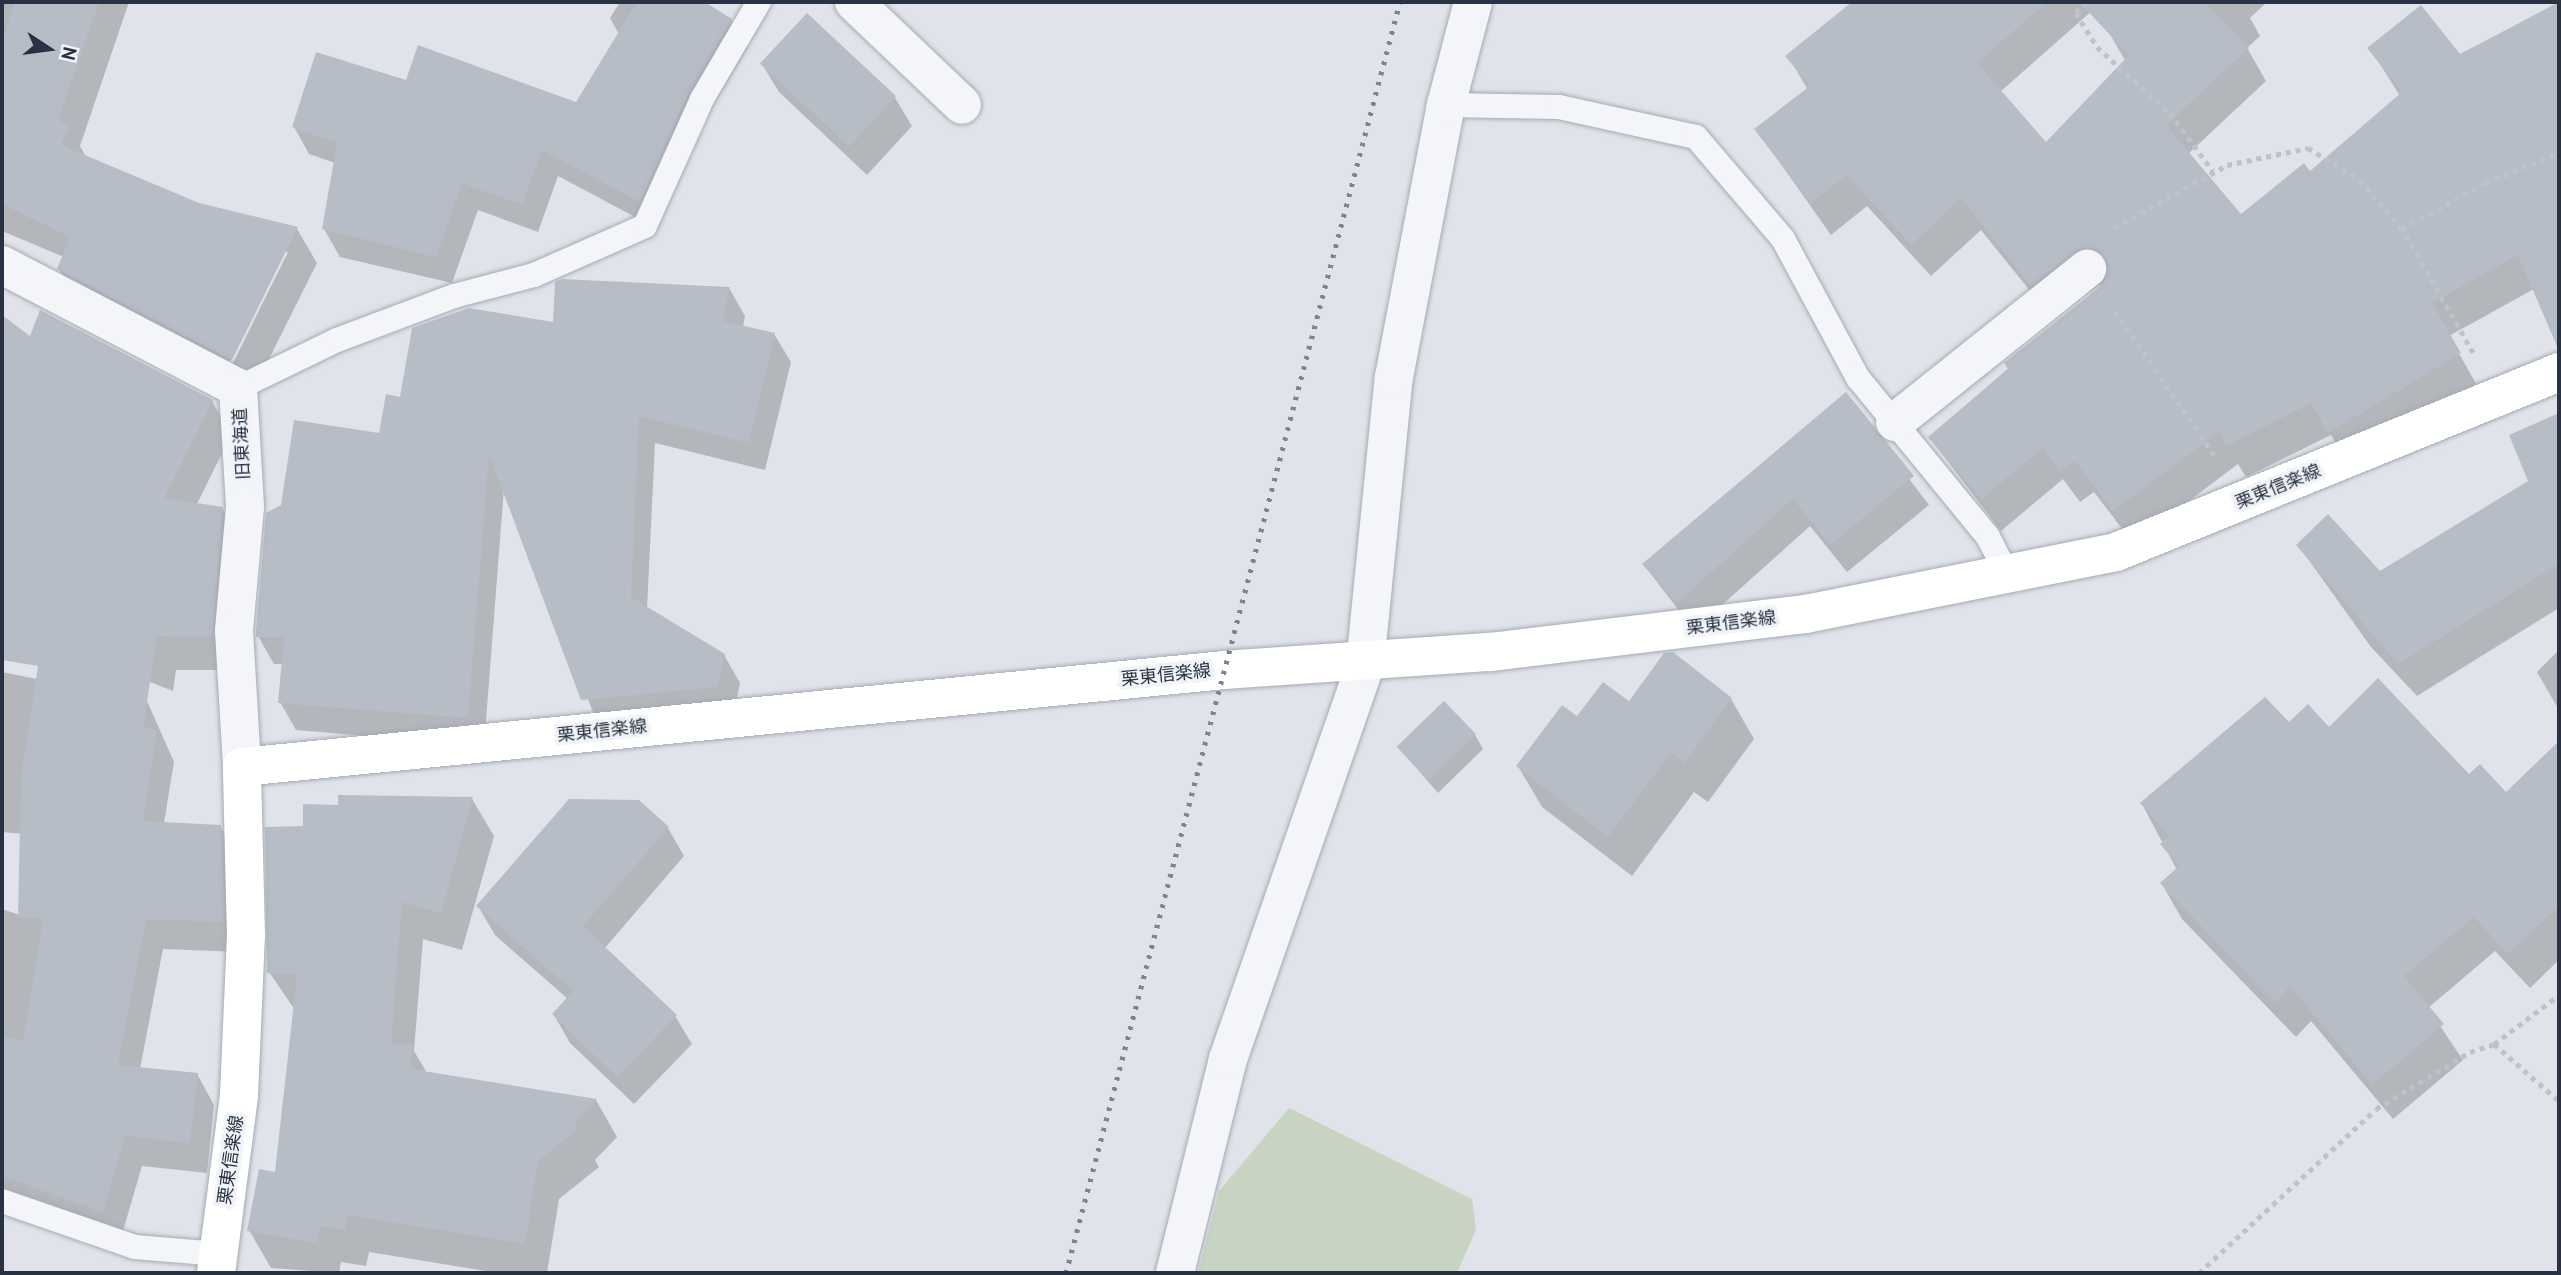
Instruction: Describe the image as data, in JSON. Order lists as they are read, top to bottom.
{
  "streets": {
    "main road": ["栗東信楽線"],
    "street": ["旧東海道"]
  },
  "crossings": [
    ["旧東海道", "栗東信楽線"]
  ],
  "north": "right"
}
